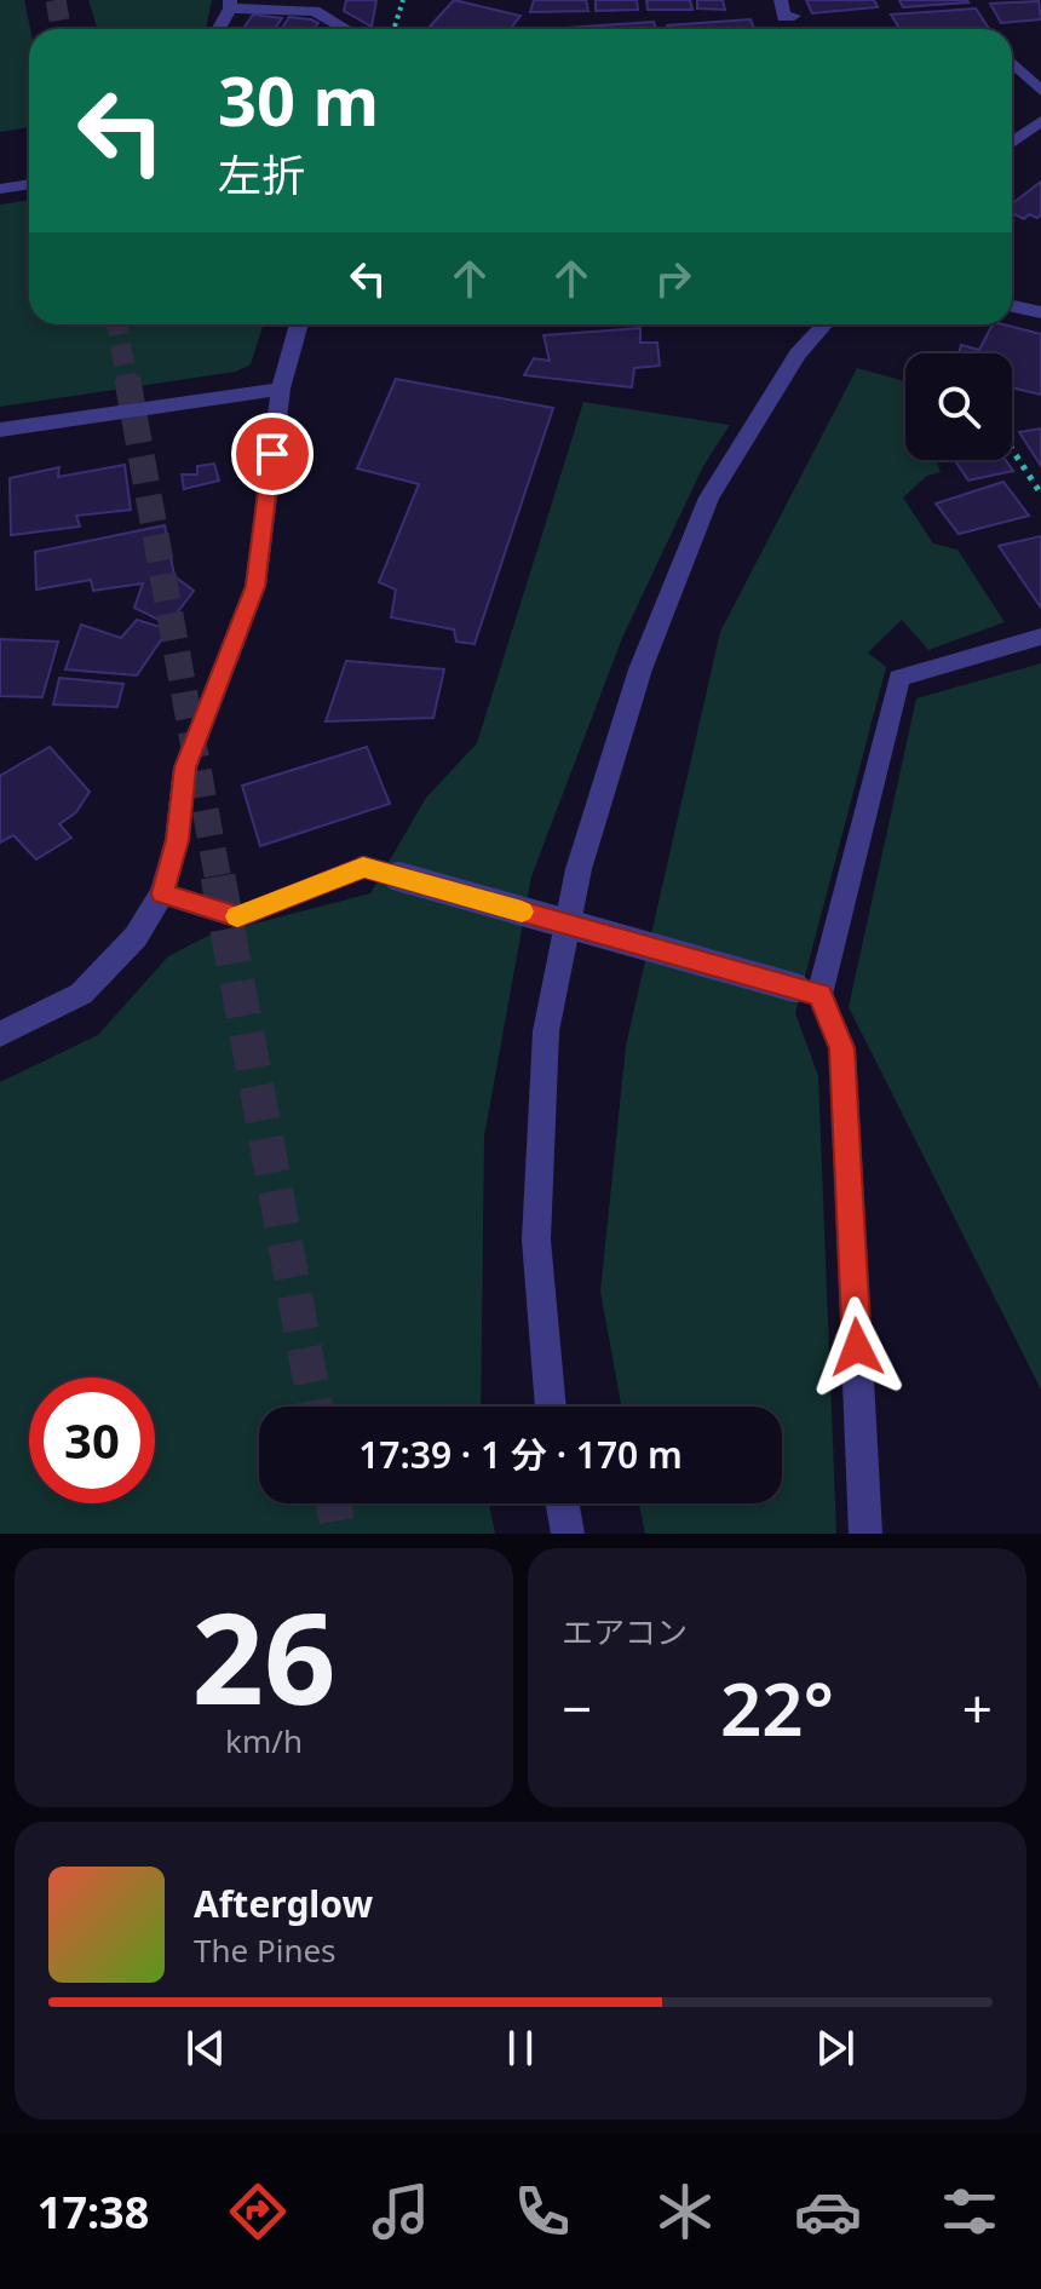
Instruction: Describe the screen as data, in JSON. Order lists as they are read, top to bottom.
{
  "page": {
    "turn": ["30 m", "左折"],
    "limit": "30",
    "trip": "17:39 · 1 分 · 170 m",
    "tile": [
      ["26", "km/h"],
      "エアコン"
    ],
    "heat": ["−", "22°", "+"],
    "song": ["Afterglow", "The Pines"],
    "tabs": "17:38"
  }
}
